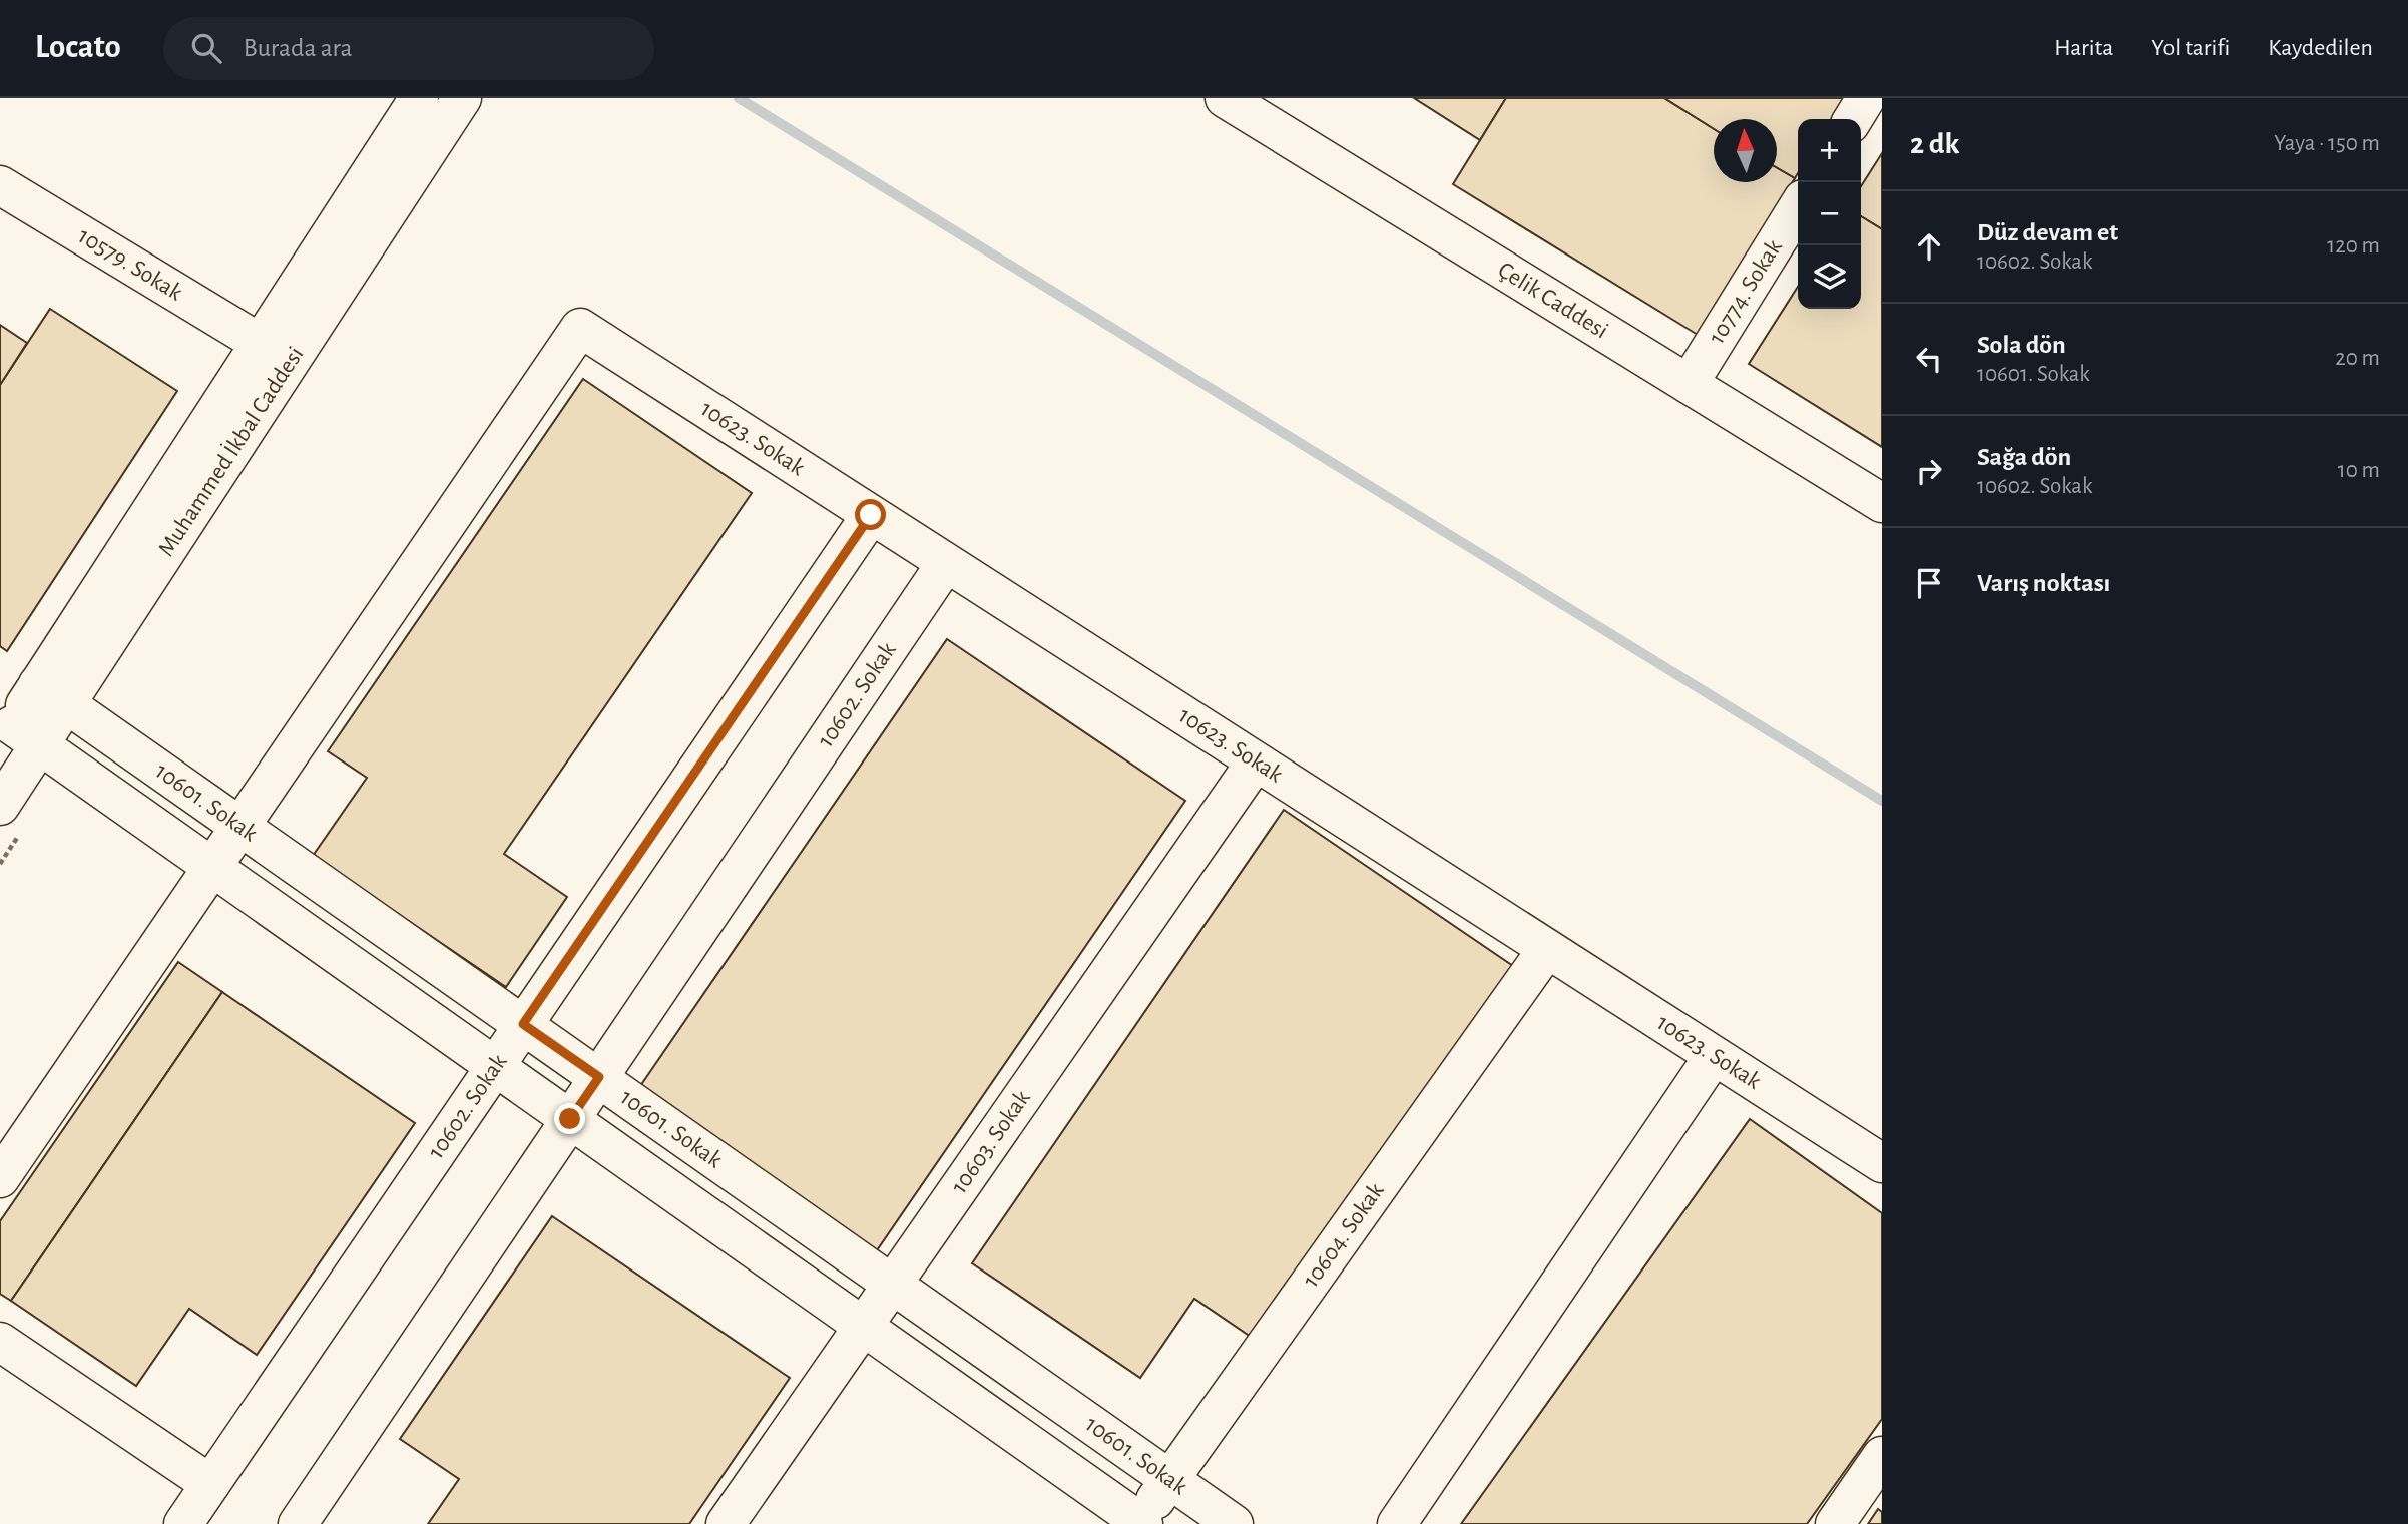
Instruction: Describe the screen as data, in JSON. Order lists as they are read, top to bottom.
{
  "streets": {
    "street": [
      "10579. Sokak",
      "10774. Sokak",
      "Çelik Caddesi",
      "10623. Sokak",
      "Muhammed İkbal Caddesi",
      "10602. Sokak",
      "10601. Sokak",
      "10603. Sokak",
      "10604. Sokak"
    ]
  },
  "crossings": [
    ["10579. Sokak", "Muhammed İkbal Caddesi"],
    ["10774. Sokak", "Çelik Caddesi"],
    ["10623. Sokak", "10602. Sokak"],
    ["10623. Sokak", "10601. Sokak"],
    ["10623. Sokak", "10603. Sokak"],
    ["10623. Sokak", "10604. Sokak"],
    ["Muhammed İkbal Caddesi", "10601. Sokak"],
    ["10602. Sokak", "10601. Sokak"],
    ["10601. Sokak", "10603. Sokak"],
    ["10601. Sokak", "10604. Sokak"]
  ],
  "north": "top",
  "page": {
    "header": "Locato",
    "search": "Burada ara",
    "nav": ["Harita", "Yol tarifi", "Kaydedilen"],
    "heading": ["2 dk", "Yaya · 150 m"],
    "map_buttons": ["+", "−"],
    "list": [
      ["Düz devam et", "10602. Sokak", "120 m"],
      ["Sola dön", "10601. Sokak", "20 m"],
      ["Sağa dön", "10602. Sokak", "10 m"],
      "Varış noktası"
    ]
  }
}
